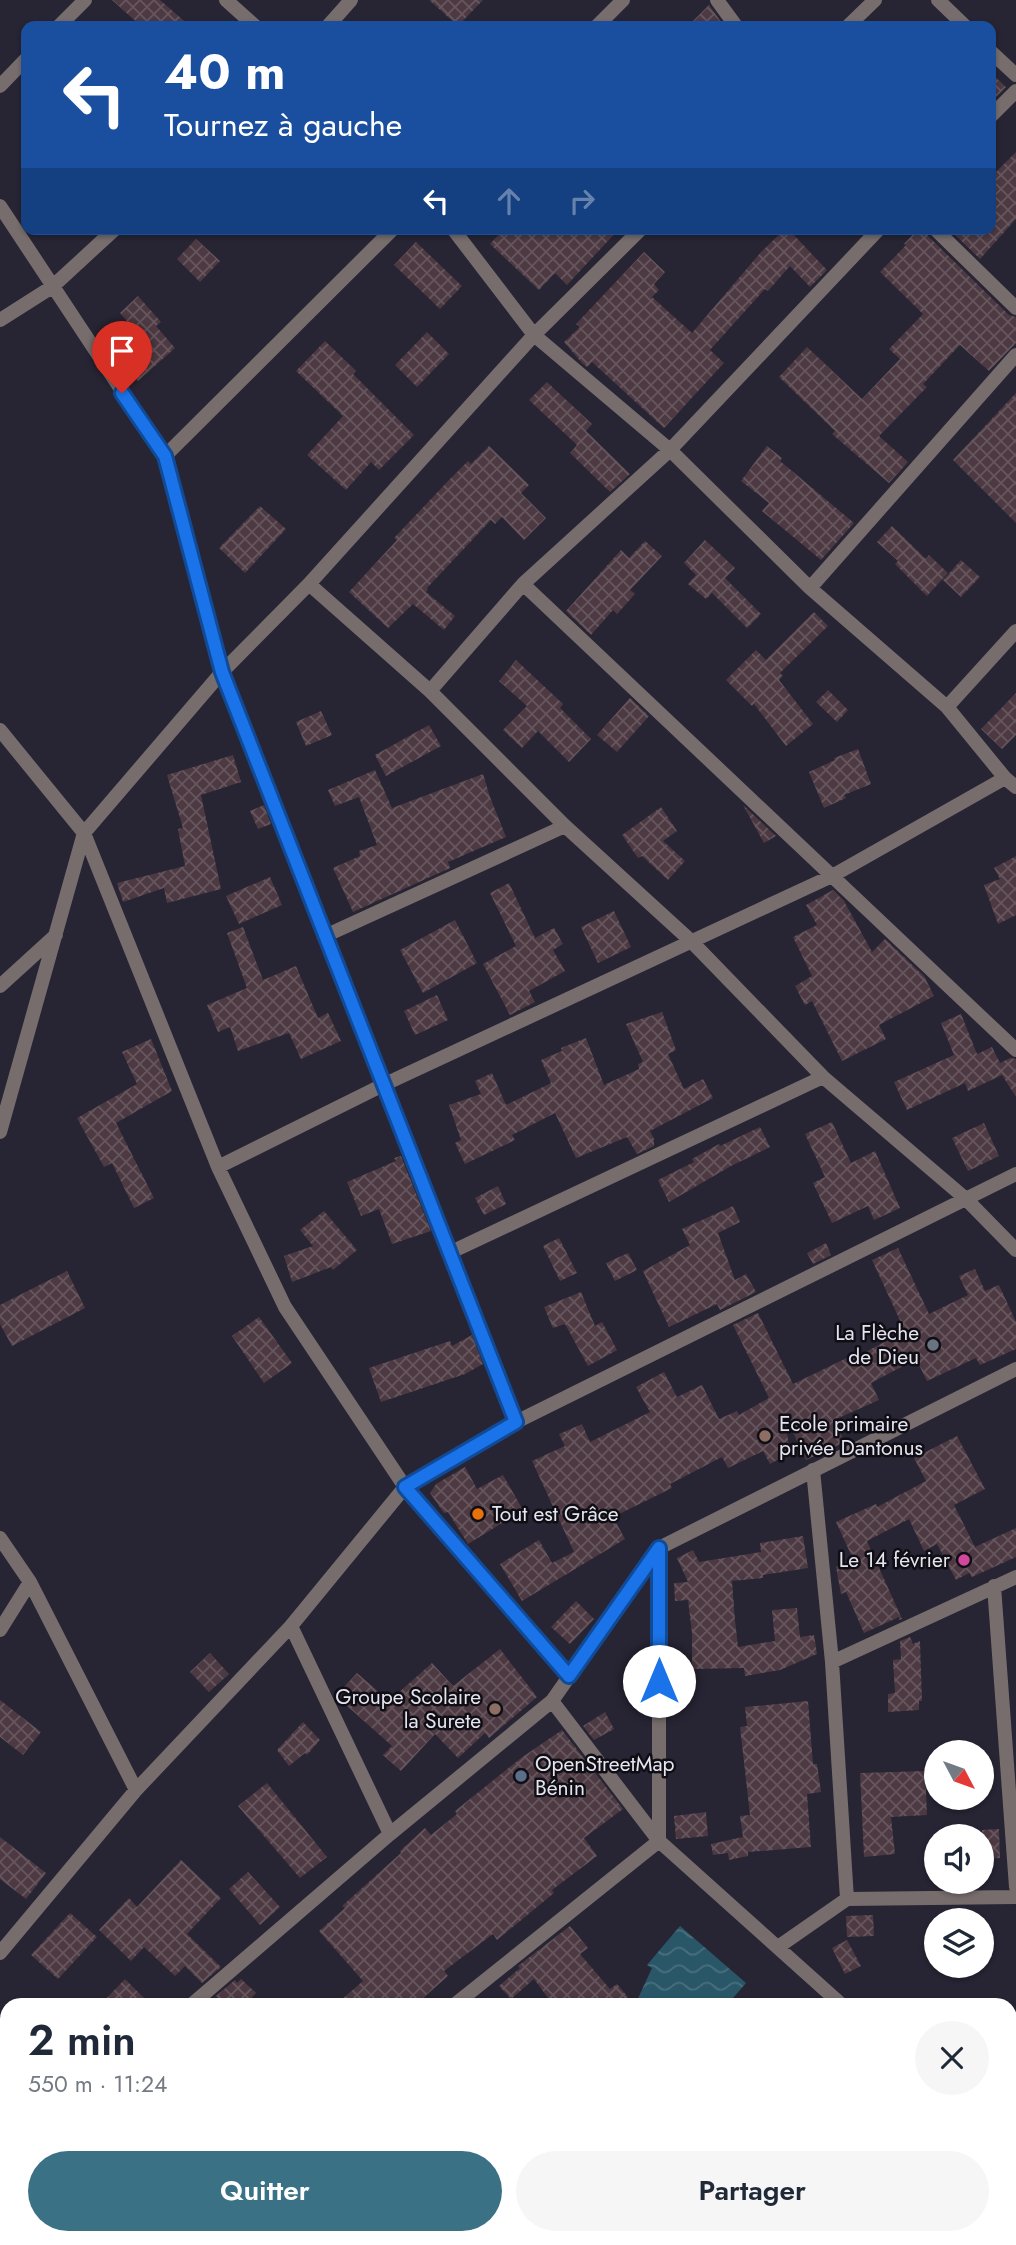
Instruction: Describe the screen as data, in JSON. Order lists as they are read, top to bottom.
{
  "places": [
    "La Flèche de Dieu",
    "Ecole primaire privée Dantonus",
    "Tout est Grâce",
    "Le 14 février",
    "Groupe Scolaire la Surete",
    "OpenStreetMap Bénin"
  ],
  "north": "bottom right",
  "page": {
    "turn": ["40 m", "Tournez à gauche"],
    "heading": ["2 min", "550 m · 11:24"],
    "buttons": ["Quitter", "Partager"]
  }
}
